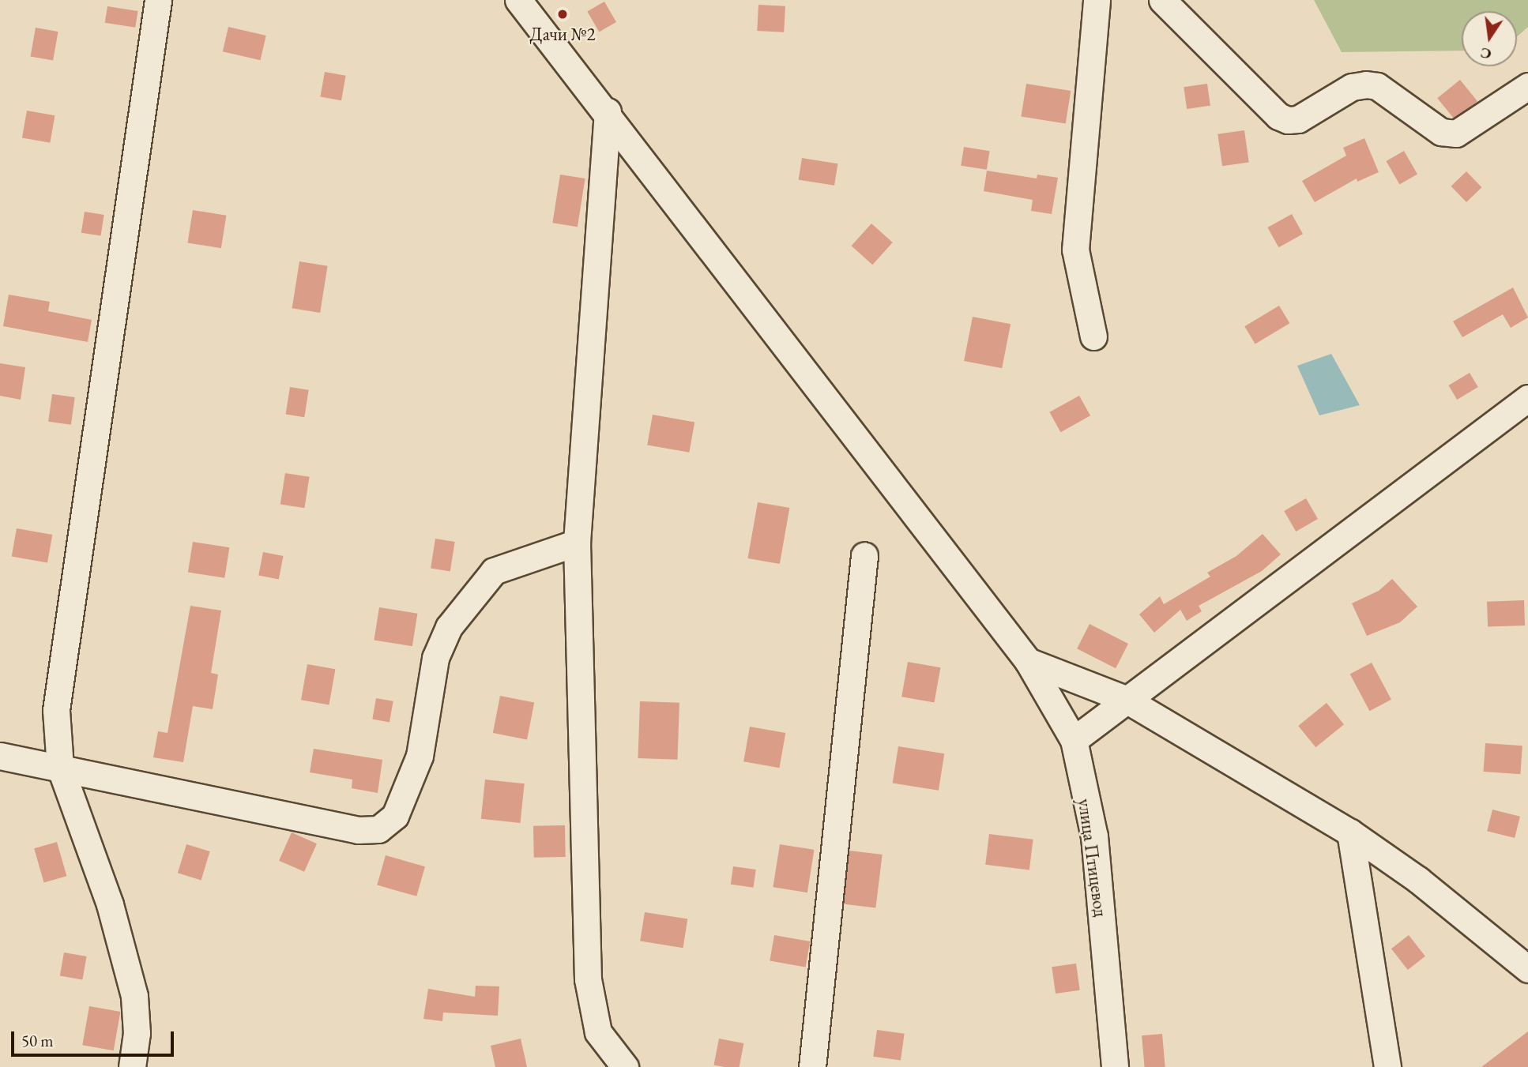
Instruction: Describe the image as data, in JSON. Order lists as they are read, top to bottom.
{
  "streets": {
    "street": ["улица Птицевод"]
  },
  "places": ["Дачи №2"],
  "scale_bar": "50 m",
  "north": "bottom"
}
